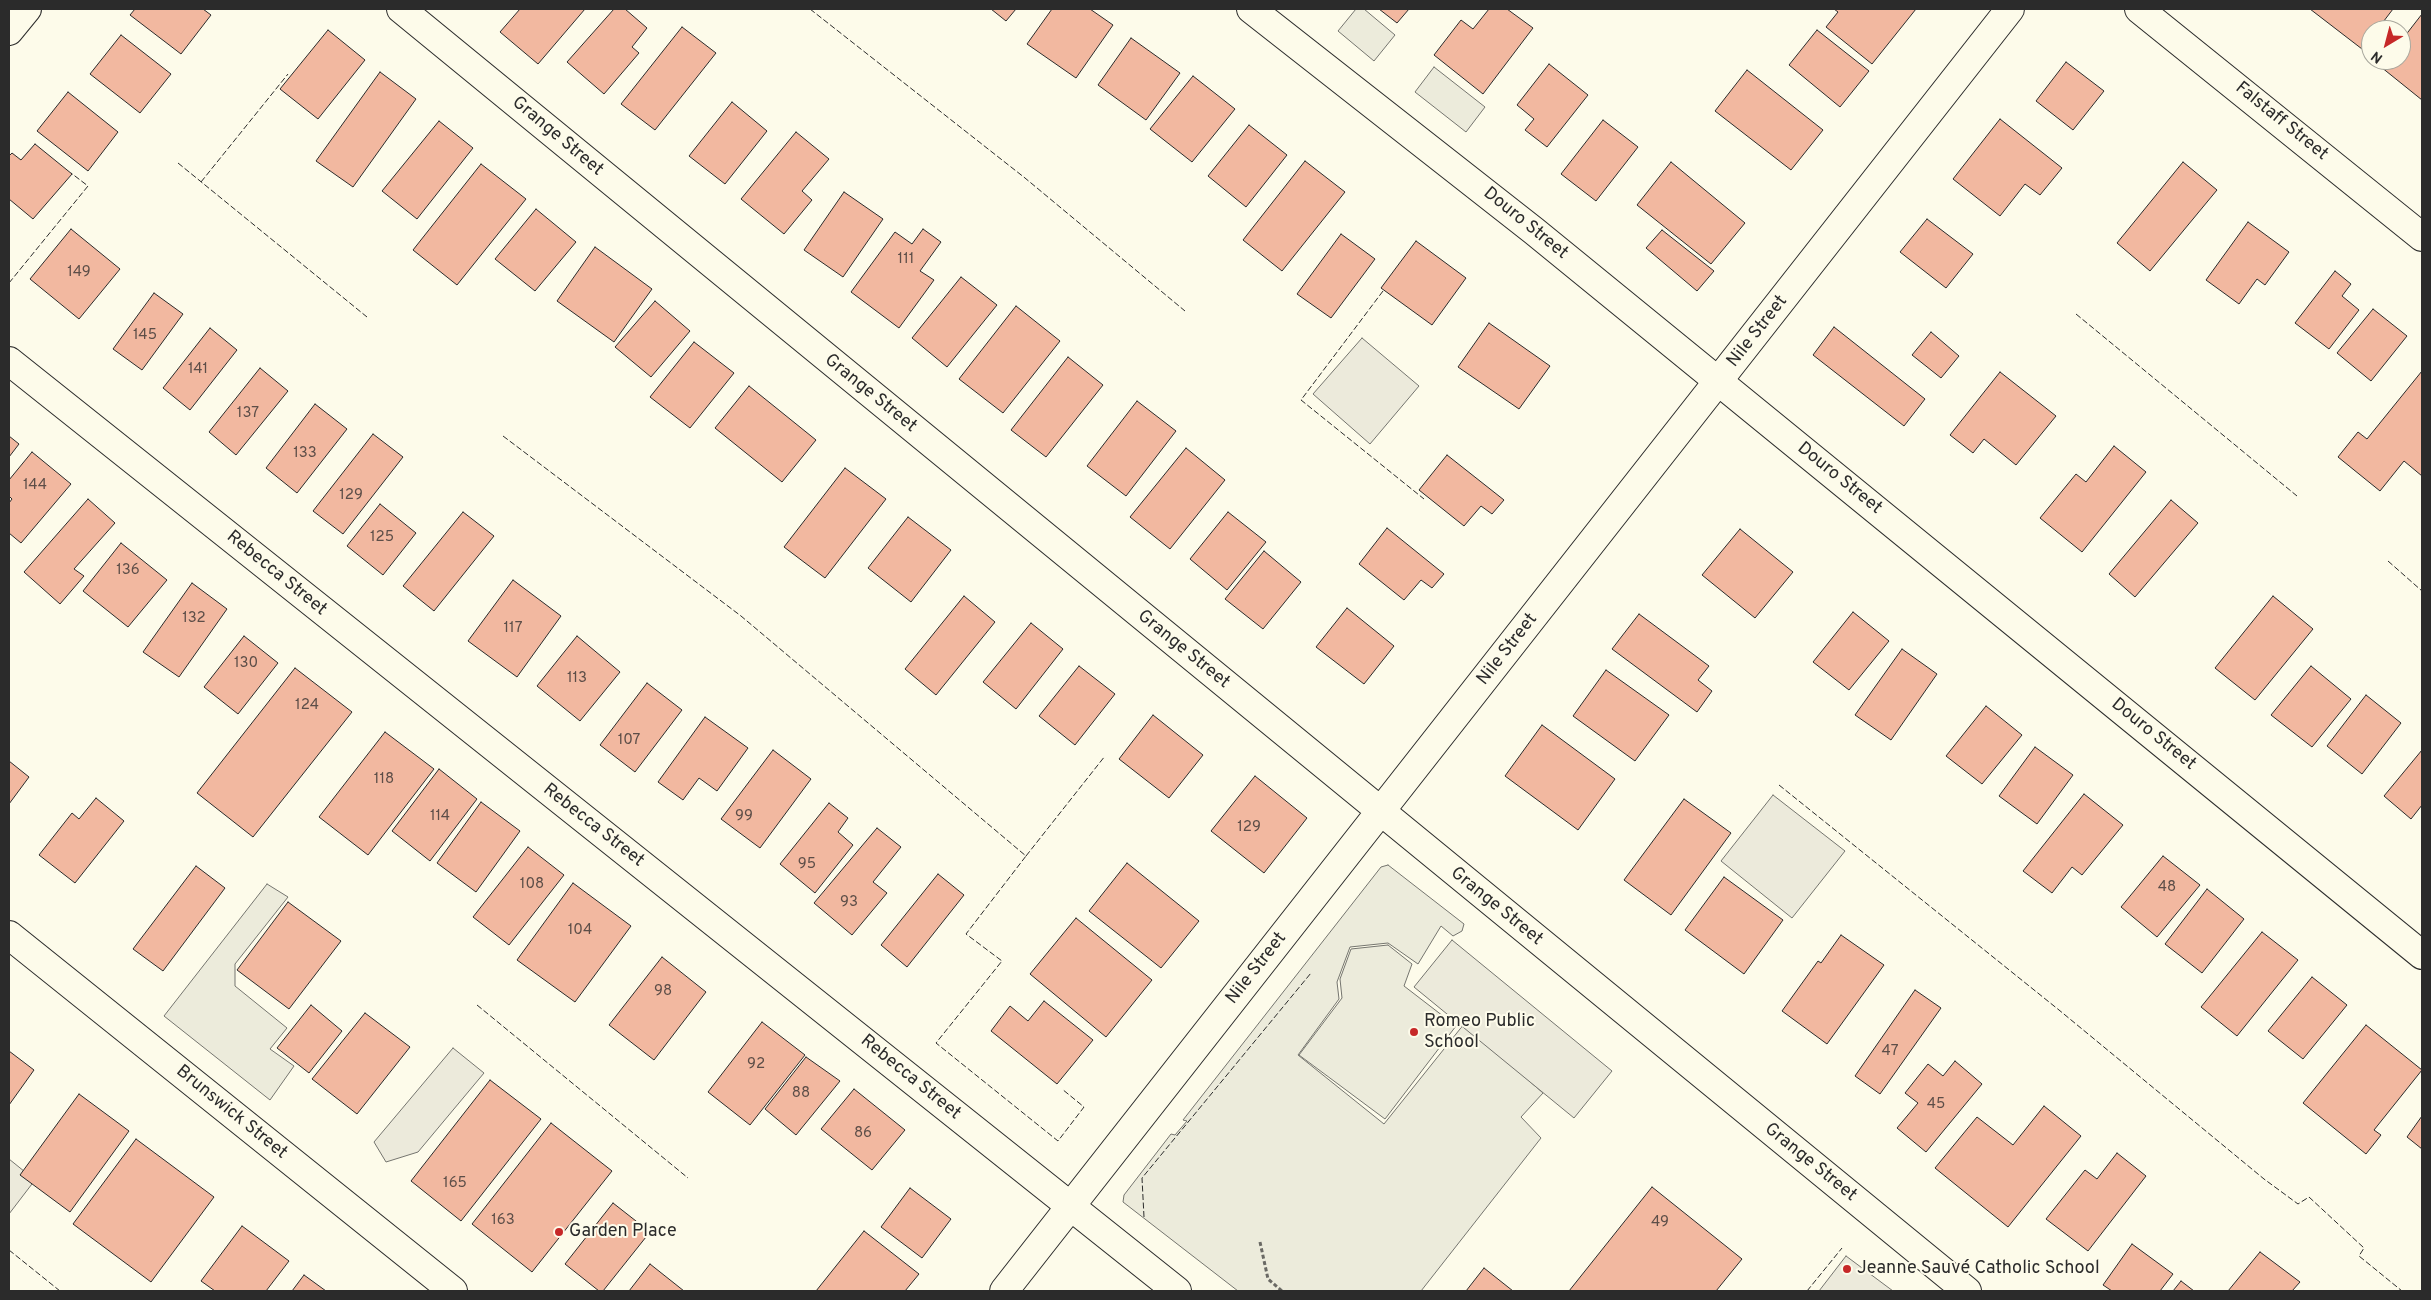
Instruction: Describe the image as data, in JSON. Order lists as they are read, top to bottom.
{
  "streets": {
    "street": [
      "Falstaff Street",
      "Grange Street",
      "Douro Street",
      "Nile Street",
      "Rebecca Street",
      "Brunswick Street"
    ]
  },
  "crossings": [
    ["Grange Street", "Nile Street"],
    ["Douro Street", "Nile Street"],
    ["Nile Street", "Rebecca Street"]
  ],
  "places": ["Romeo Public School", "Garden Place", "Jeanne Sauvé Catholic School"],
  "house_numbers": [
    "111",
    "149",
    "145",
    "141",
    "137",
    "133",
    "144",
    "129",
    "125",
    "136",
    "132",
    "117",
    "130",
    "113",
    "124",
    "107",
    "118",
    "114",
    "99",
    "129",
    "95",
    "108",
    "48",
    "93",
    "104",
    "98",
    "47",
    "92",
    "88",
    "45",
    "86",
    "165",
    "163",
    "49"
  ],
  "north": "bottom left"
}
